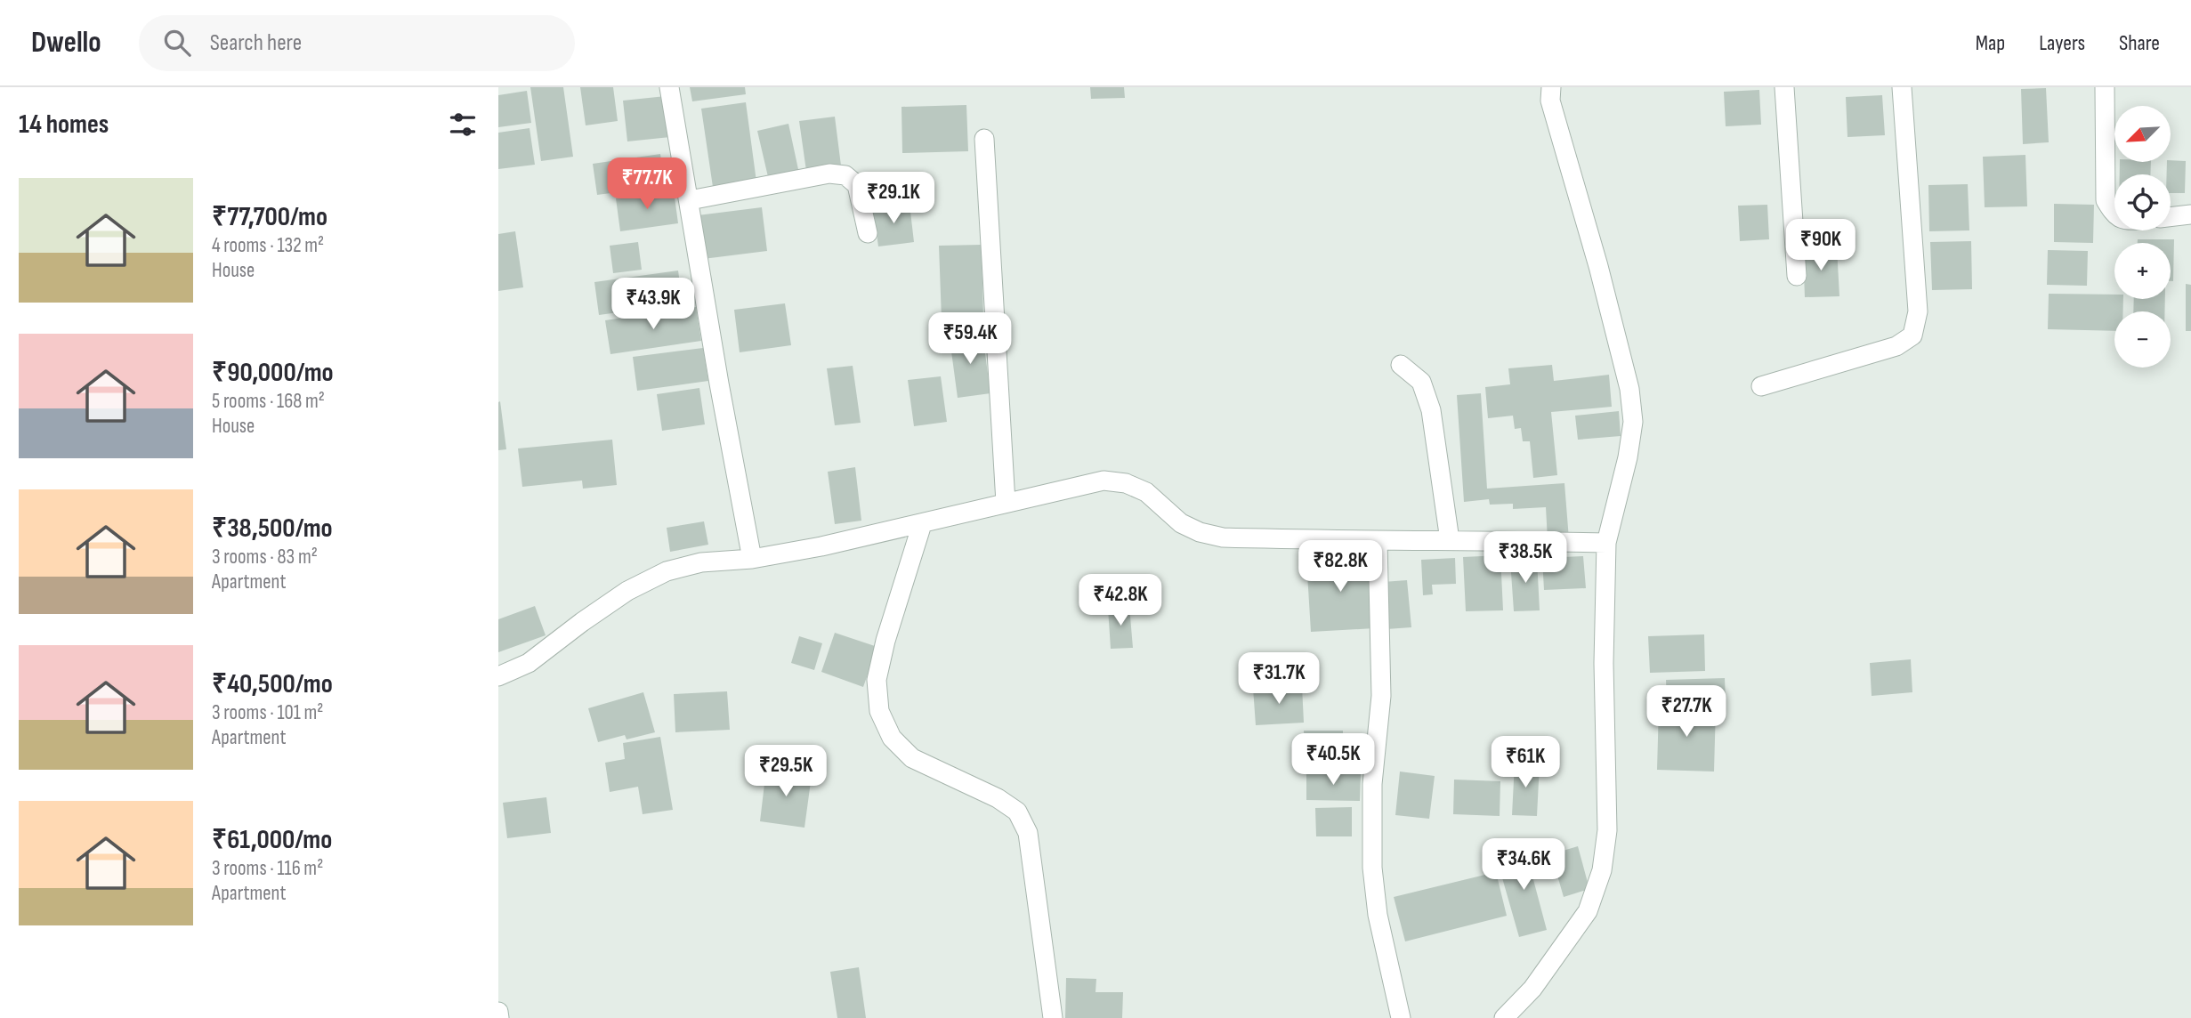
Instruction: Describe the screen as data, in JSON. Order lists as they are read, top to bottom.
{
  "north": "bottom left",
  "page": {
    "header": "Dwello",
    "search": "Search here",
    "nav": ["Map", "Layers", "Share"],
    "heading": "14 homes",
    "map_buttons": ["+", "−"],
    "price": [
      "₹77.7K",
      "₹29.1K",
      "₹90K",
      "₹43.9K",
      "₹59.4K",
      "₹38.5K",
      "₹82.8K",
      "₹42.8K",
      "₹31.7K",
      "₹27.7K",
      "₹40.5K",
      "₹61K",
      "₹29.5K",
      "₹34.6K"
    ],
    "list": [
      {
        "name": "₹77,700/mo",
        "note": "4 rooms · 132 m² · House"
      },
      {
        "name": "₹90,000/mo",
        "note": "5 rooms · 168 m² · House"
      },
      {
        "name": "₹38,500/mo",
        "note": "3 rooms · 83 m² · Apartment"
      },
      {
        "name": "₹40,500/mo",
        "note": "3 rooms · 101 m² · Apartment"
      },
      {
        "name": "₹61,000/mo",
        "note": "3 rooms · 116 m² · Apartment"
      }
    ]
  }
}
